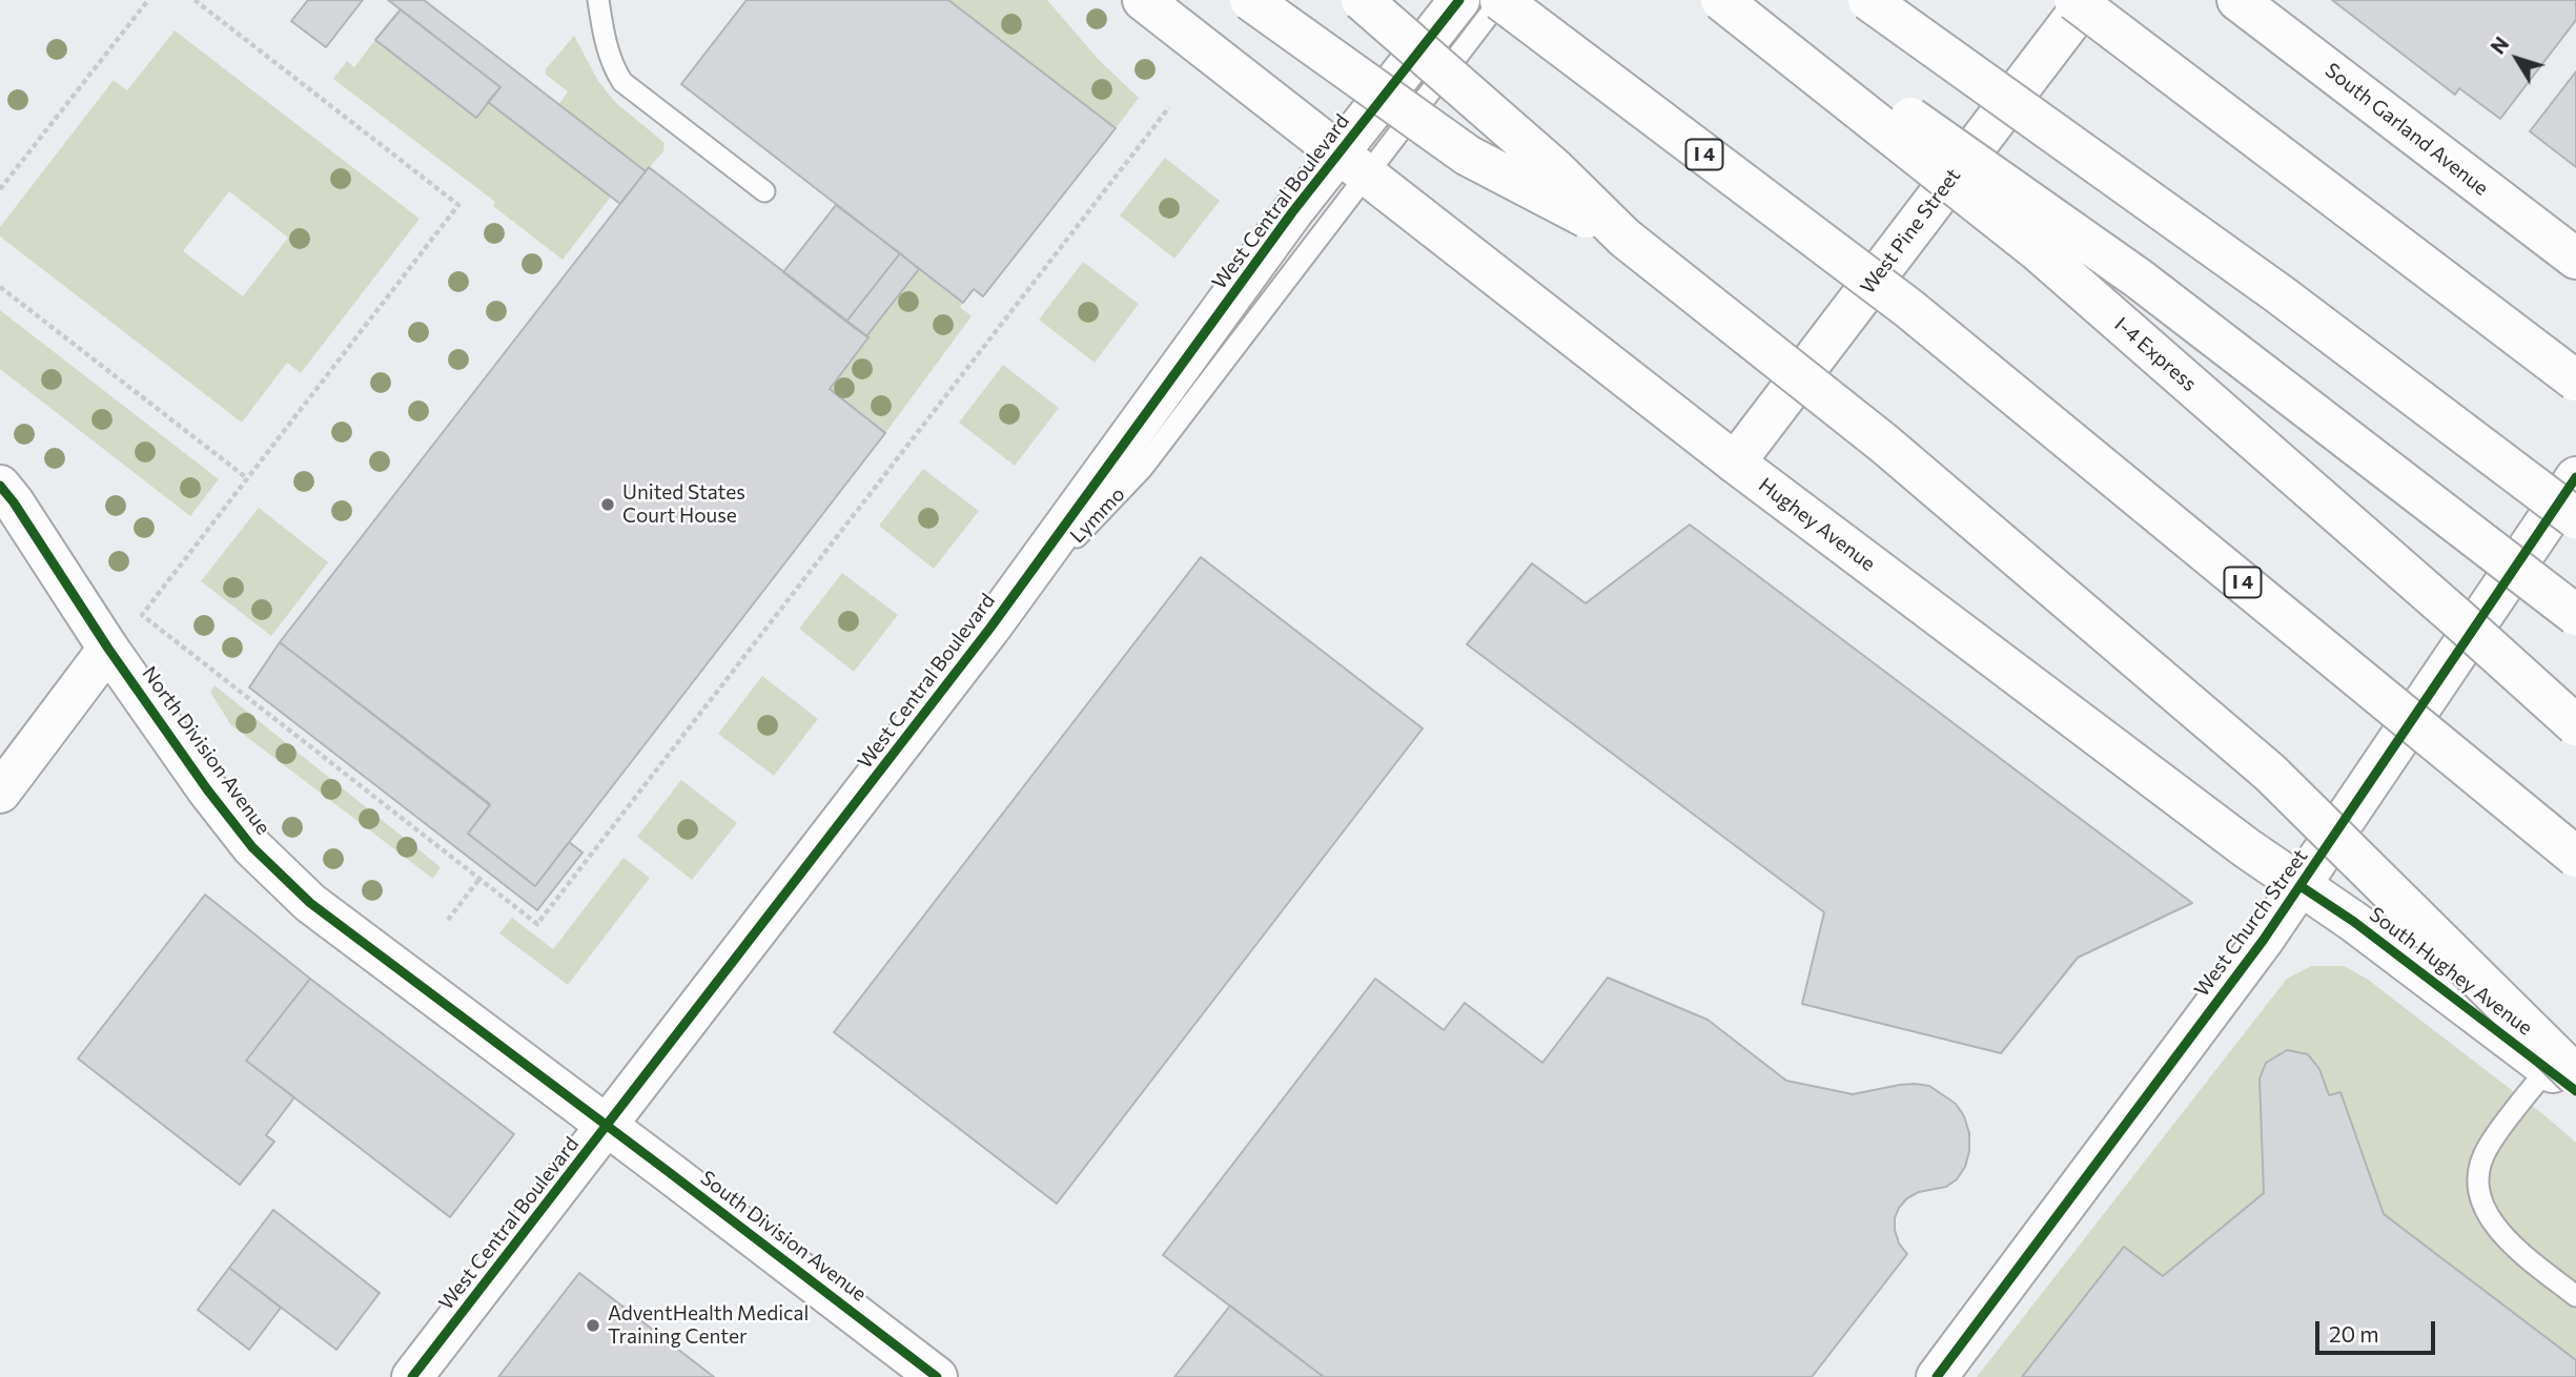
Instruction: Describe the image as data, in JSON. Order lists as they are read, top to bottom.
{
  "streets": {
    "main road": [
      "South Garland Avenue",
      "I 4",
      "West Central Boulevard",
      "West Pine Street",
      "I-4 Express",
      "Hughey Avenue",
      "North Division Avenue",
      "West Church Street",
      "South Hughey Avenue",
      "South Division Avenue"
    ],
    "cycle path": ["Lymmo"]
  },
  "crossings": [
    ["West Central Boulevard", "Hughey Avenue"],
    ["West Central Boulevard", "North Division Avenue"],
    ["West Central Boulevard", "South Division Avenue"],
    ["West Pine Street", "Hughey Avenue"],
    ["Hughey Avenue", "West Church Street"],
    ["Hughey Avenue", "South Hughey Avenue"],
    ["North Division Avenue", "South Division Avenue"],
    ["West Church Street", "South Hughey Avenue"]
  ],
  "places": ["United States Court House", "AdventHealth Medical Training Center"],
  "scale_bar": "20 m",
  "north": "top left"
}
